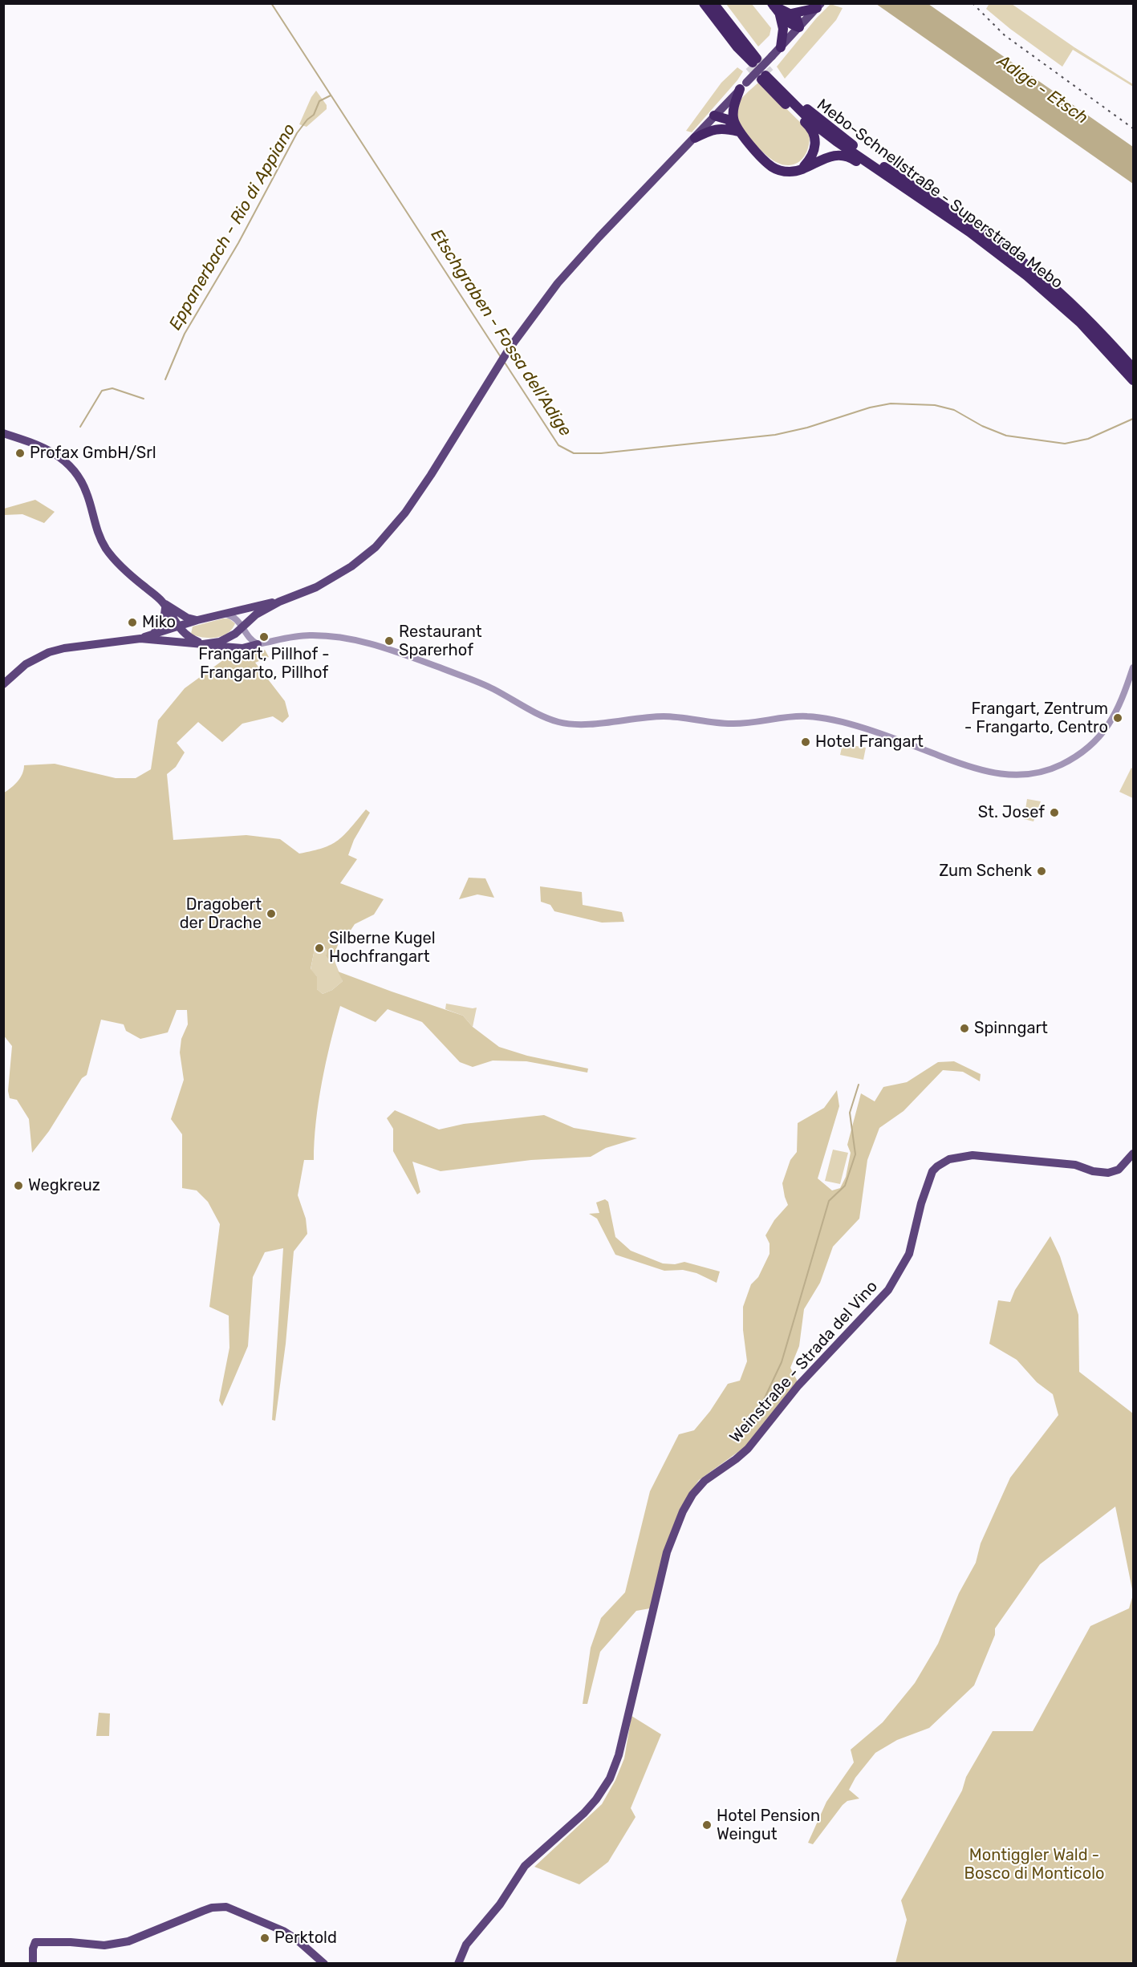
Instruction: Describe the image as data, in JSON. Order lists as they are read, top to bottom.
{
  "streets": {
    "highway": ["Mebo-Schnellstraße - Superstrada Mebo"],
    "main road": ["Weinstraße - Strada del Vino"]
  },
  "water": ["Adige - Etsch", "Eppanerbach - Rio di Appiano", "Etschgraben - Fossa dell'Adige"],
  "parks": ["Montiggler Wald - Bosco di Monticolo"],
  "places": [
    "Profax GmbH/Srl",
    "Miko",
    "Frangart, Pillhof - Frangarto, Pillhof",
    "Restaurant Sparerhof",
    "Frangart, Zentrum - Frangarto, Centro",
    "Hotel Frangart",
    "St. Josef",
    "Zum Schenk",
    "Dragobert der Drache",
    "Silberne Kugel Hochfrangart",
    "Spinngart",
    "Wegkreuz",
    "Hotel Pension Weingut",
    "Perktold"
  ]
}
